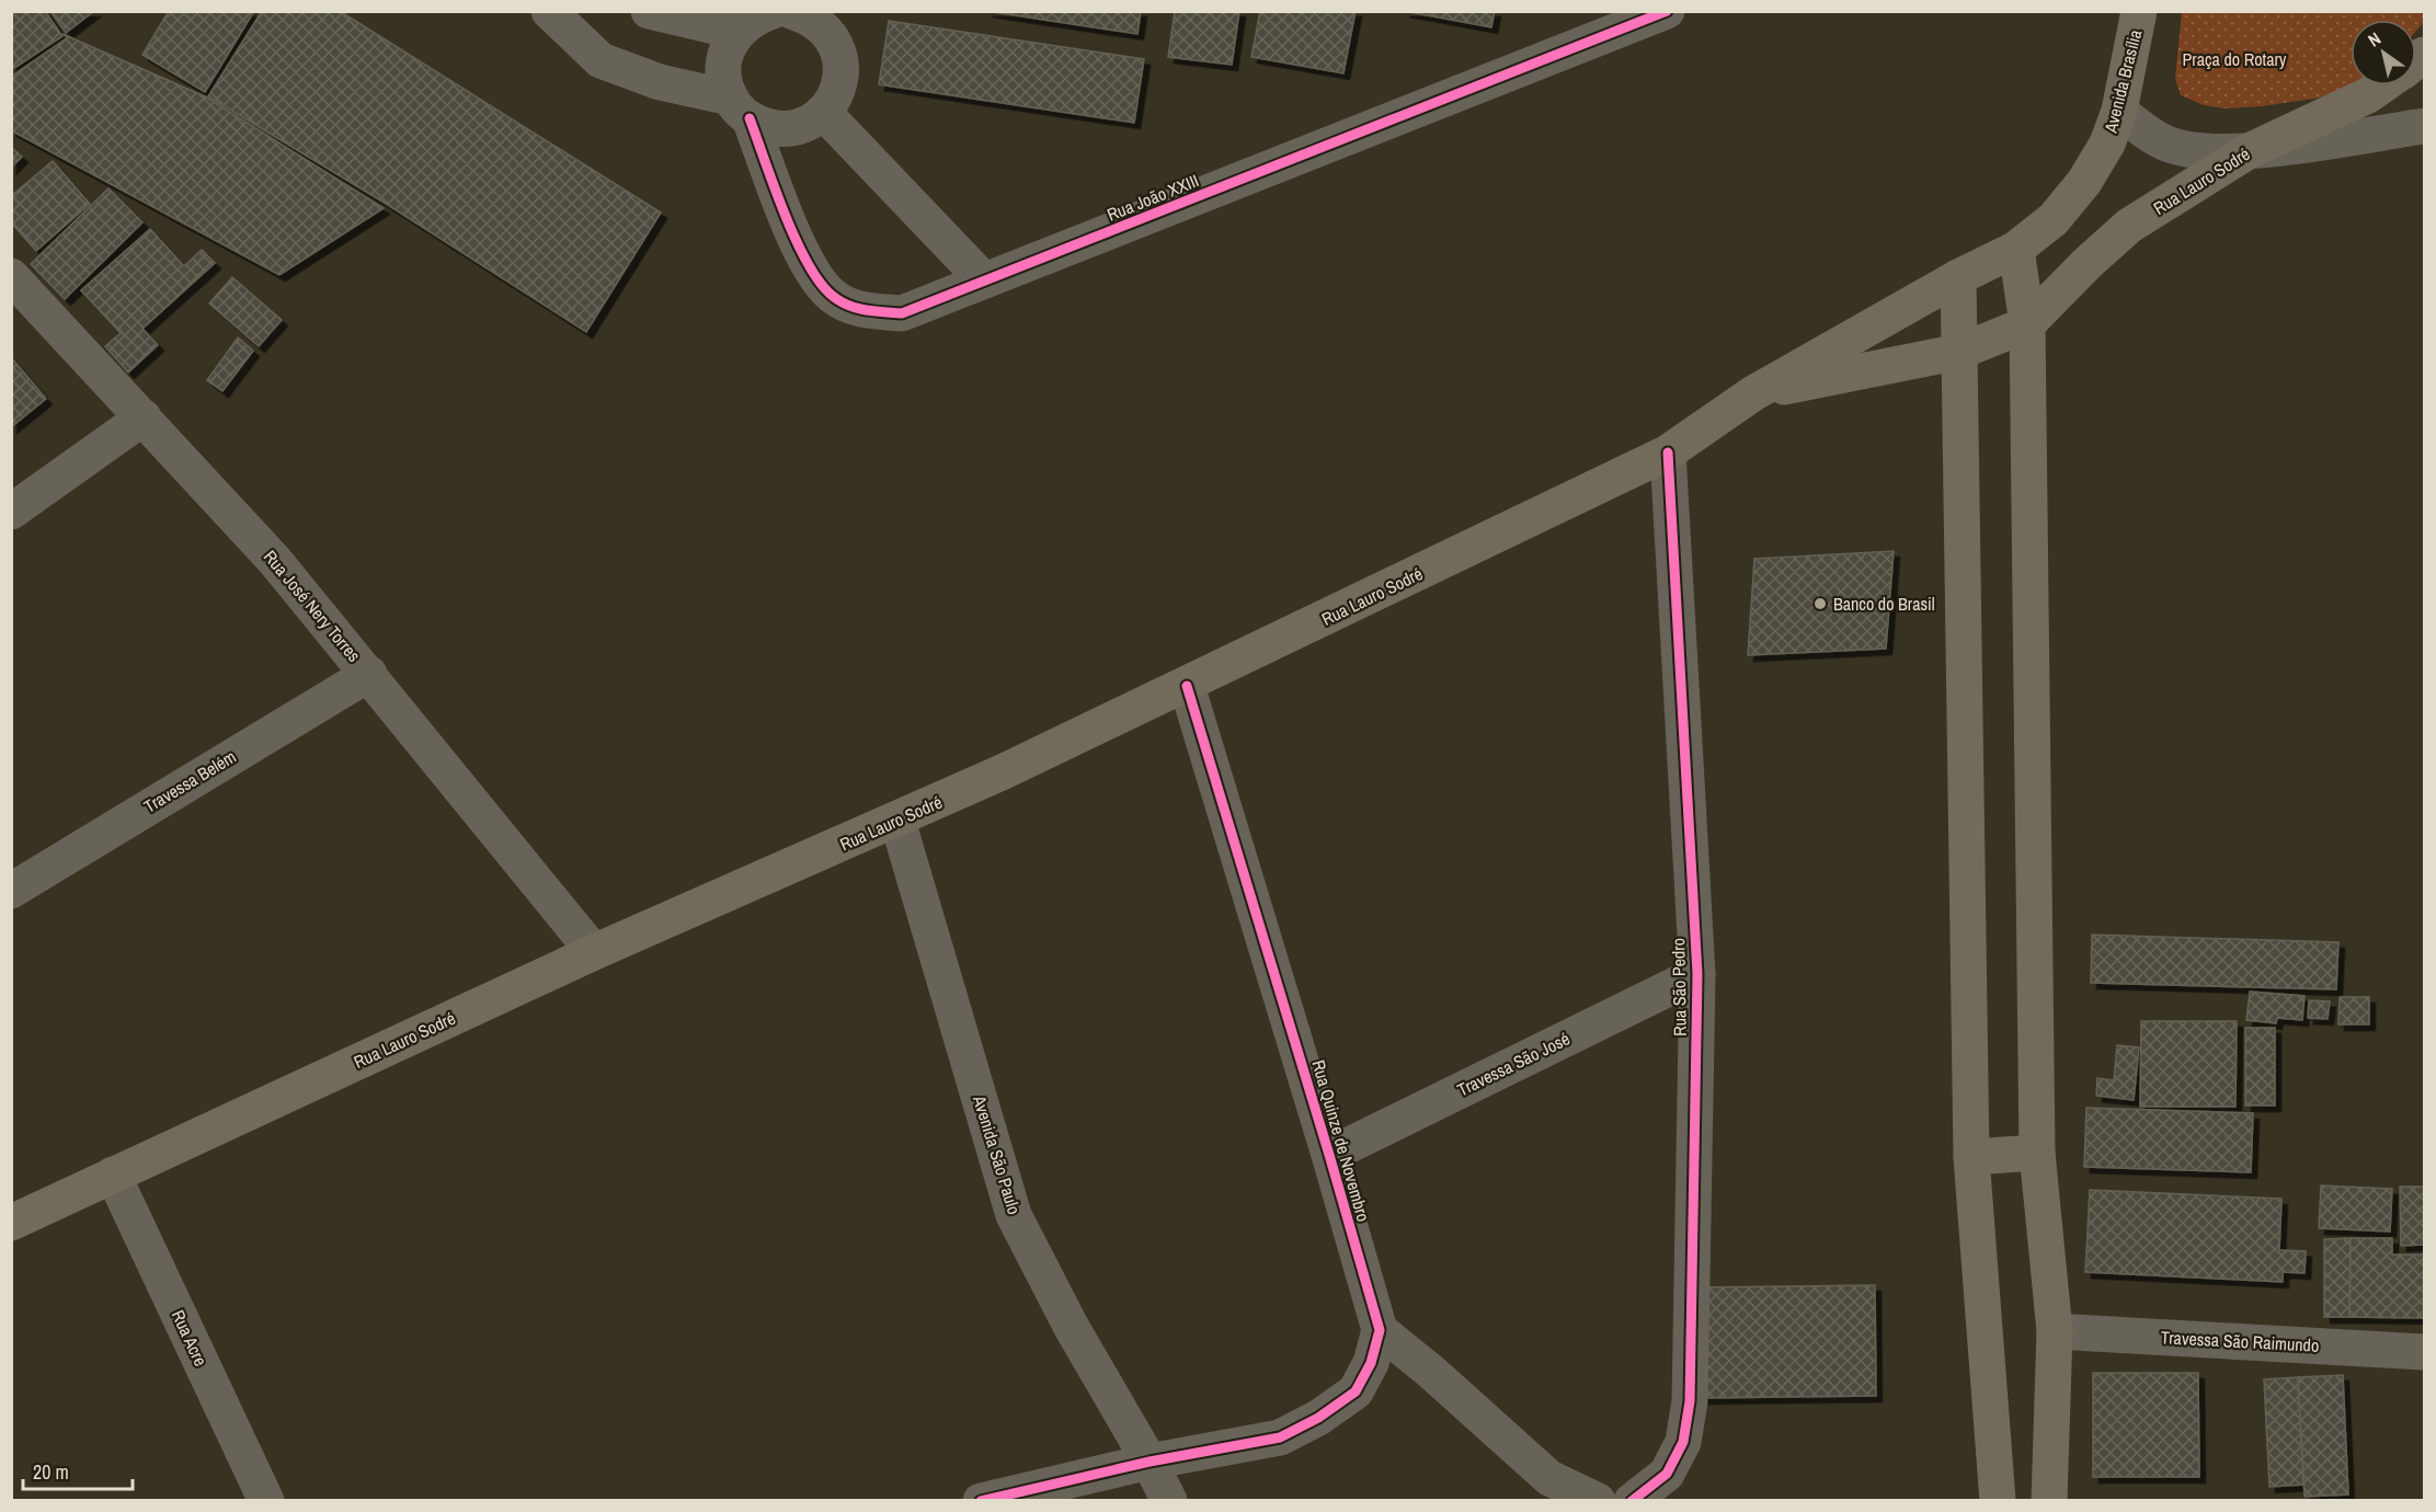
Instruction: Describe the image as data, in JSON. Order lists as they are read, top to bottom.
{
  "streets": {
    "main road": ["Avenida Brasília", "Rua Lauro Sodré"],
    "street": [
      "Rua João XXIII",
      "Rua José Nery Torres",
      "Travessa Belém",
      "Rua São Pedro",
      "Travessa São José",
      "Rua Quinze de Novembro",
      "Avenida São Paulo",
      "Rua Acre",
      "Travessa São Raimundo"
    ]
  },
  "crossings": [
    ["Avenida Brasília", "Rua Lauro Sodré"],
    ["Rua Lauro Sodré", "Rua José Nery Torres"],
    ["Rua Lauro Sodré", "Rua São Pedro"],
    ["Rua Lauro Sodré", "Rua Quinze de Novembro"],
    ["Rua Lauro Sodré", "Avenida São Paulo"],
    ["Rua Lauro Sodré", "Rua Acre"],
    ["Rua José Nery Torres", "Travessa Belém"],
    ["Rua São Pedro", "Travessa São José"],
    ["Travessa São José", "Rua Quinze de Novembro"],
    ["Rua Quinze de Novembro", "Avenida São Paulo"]
  ],
  "parks": ["Praça do Rotary"],
  "places": ["Banco do Brasil"],
  "scale_bar": "20 m",
  "north": "top left"
}
